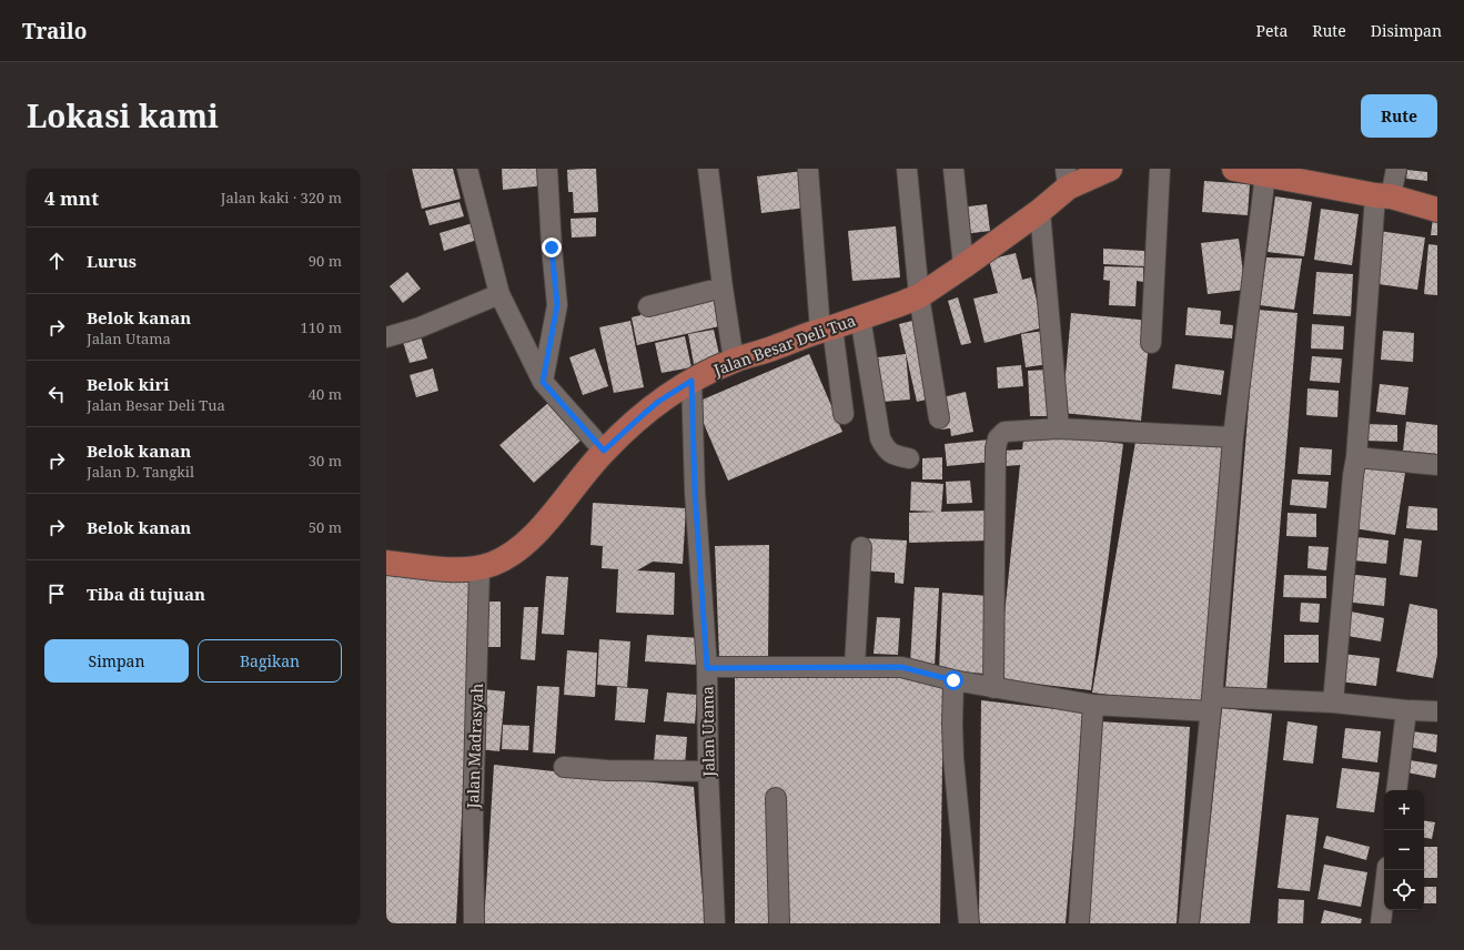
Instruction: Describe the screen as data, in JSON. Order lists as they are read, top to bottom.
{
  "streets": {
    "main road": ["Jalan Besar Deli Tua"],
    "street": ["Jalan Utama", "Jalan Madrasyah"]
  },
  "crossings": [
    ["Jalan Besar Deli Tua", "Jalan Utama"],
    ["Jalan Besar Deli Tua", "Jalan Madrasyah"]
  ],
  "page": {
    "header": "Trailo",
    "nav": ["Peta", "Rute", "Disimpan"],
    "title": "Lokasi kami",
    "buttons": [
      "Rute",
      ["Simpan", "Bagikan"]
    ],
    "heading": ["4 mnt", "Jalan kaki · 320 m"],
    "list": [
      ["Lurus", "90 m"],
      ["Belok kanan", "Jalan Utama", "110 m"],
      ["Belok kiri", "Jalan Besar Deli Tua", "40 m"],
      ["Belok kanan", "Jalan D. Tangkil", "30 m"],
      ["Belok kanan", "50 m"],
      "Tiba di tujuan"
    ],
    "map_buttons": ["+", "−"]
  }
}
